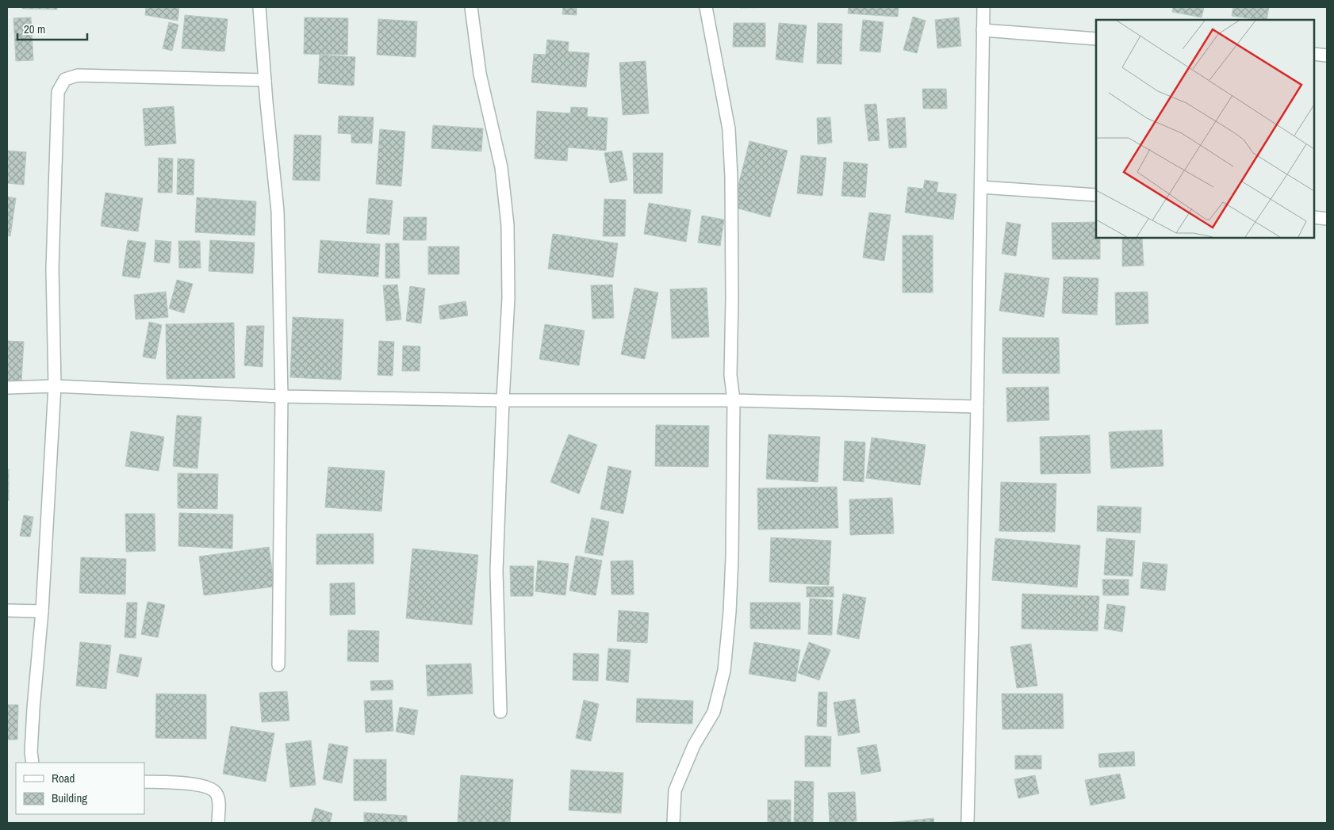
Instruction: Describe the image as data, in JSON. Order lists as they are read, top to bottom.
{
  "legend": ["Road", "Building"],
  "scale_bar": "20 m"
}
